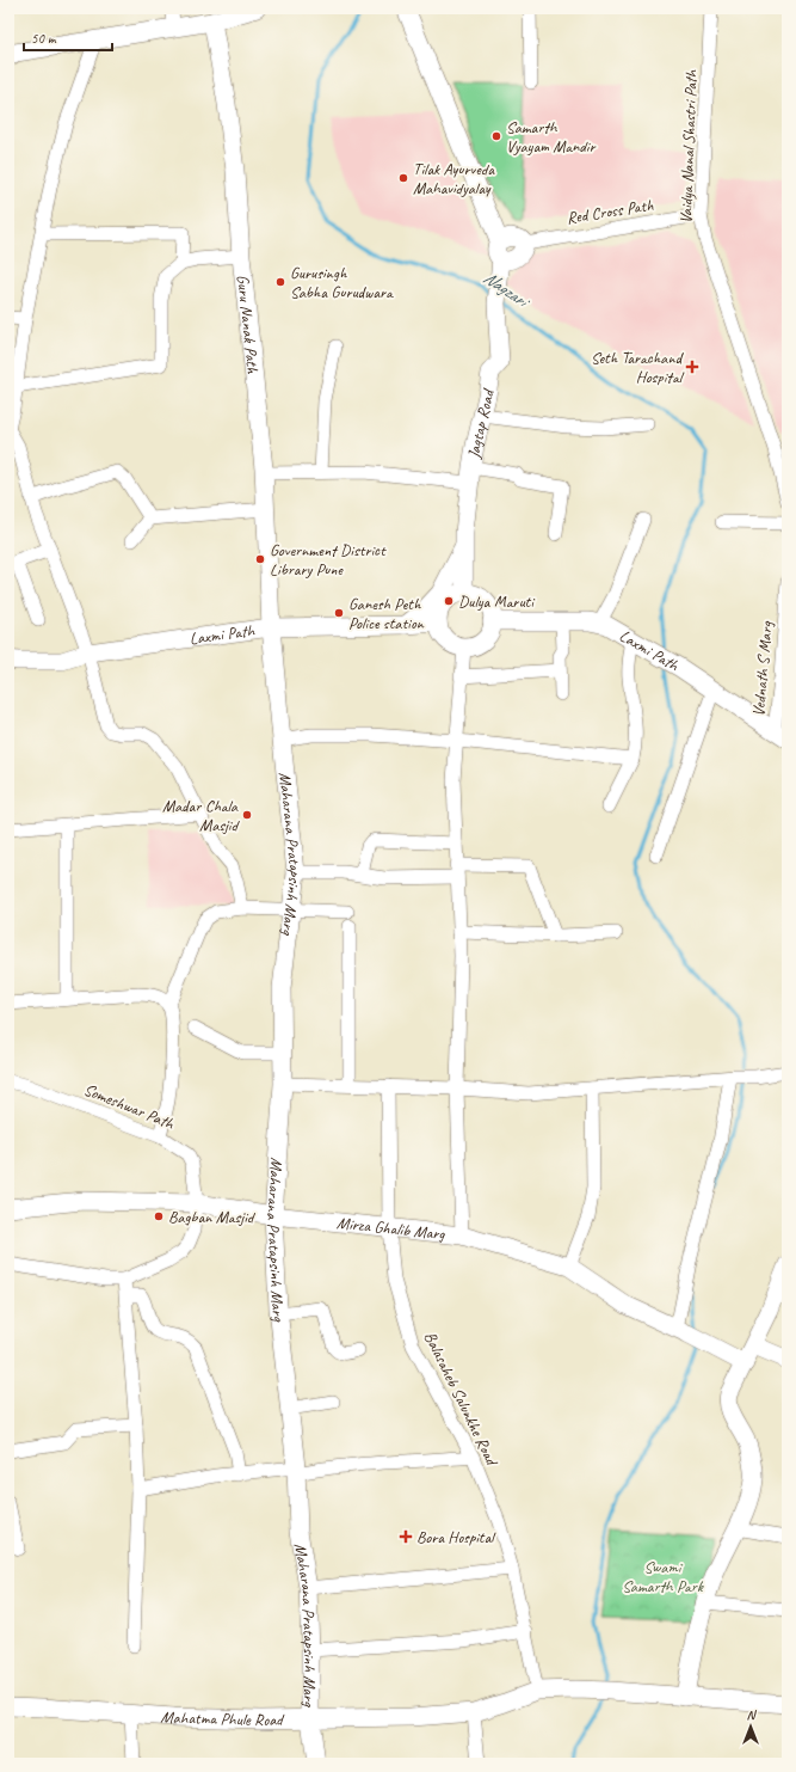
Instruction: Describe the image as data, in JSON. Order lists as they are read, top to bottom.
{
  "streets": {
    "street": [
      "Vaidya Nanal Shastri Path",
      "Red Cross Path",
      "Guru Nanak Path",
      "Jagtap Road",
      "Laxmi Path",
      "Vednath S Marg",
      "Maharana Pratapsinh Marg",
      "Someshwar Path",
      "Mirza Ghalib Marg",
      "Balasaheb Salunkhe Road",
      "Mahatma Phule Road"
    ]
  },
  "crossings": [
    ["Vaidya Nanal Shastri Path", "Red Cross Path"],
    ["Red Cross Path", "Jagtap Road"],
    ["Guru Nanak Path", "Laxmi Path"],
    ["Guru Nanak Path", "Maharana Pratapsinh Marg"],
    ["Jagtap Road", "Laxmi Path"],
    ["Laxmi Path", "Vednath S Marg"],
    ["Laxmi Path", "Maharana Pratapsinh Marg"],
    ["Maharana Pratapsinh Marg", "Mirza Ghalib Marg"],
    ["Maharana Pratapsinh Marg", "Mahatma Phule Road"],
    ["Someshwar Path", "Mirza Ghalib Marg"],
    ["Mirza Ghalib Marg", "Balasaheb Salunkhe Road"],
    ["Balasaheb Salunkhe Road", "Mahatma Phule Road"]
  ],
  "water": ["Nagzari"],
  "parks": ["Swami Samarth Park"],
  "places": {
    "other": [
      "Samarth Vyayam Mandir",
      "Tilak Ayurveda Mahavidyalay",
      "Gurusingh Sabha Gurudwara",
      "Government District Library Pune",
      "Dulya Maruti",
      "Ganesh Peth Police station",
      "Madar Chala Masjid",
      "Bagban Masjid"
    ],
    "health": ["Seth Tarachand Hospital", "Bora Hospital"]
  },
  "scale_bar": "50 m",
  "north": "top"
}
